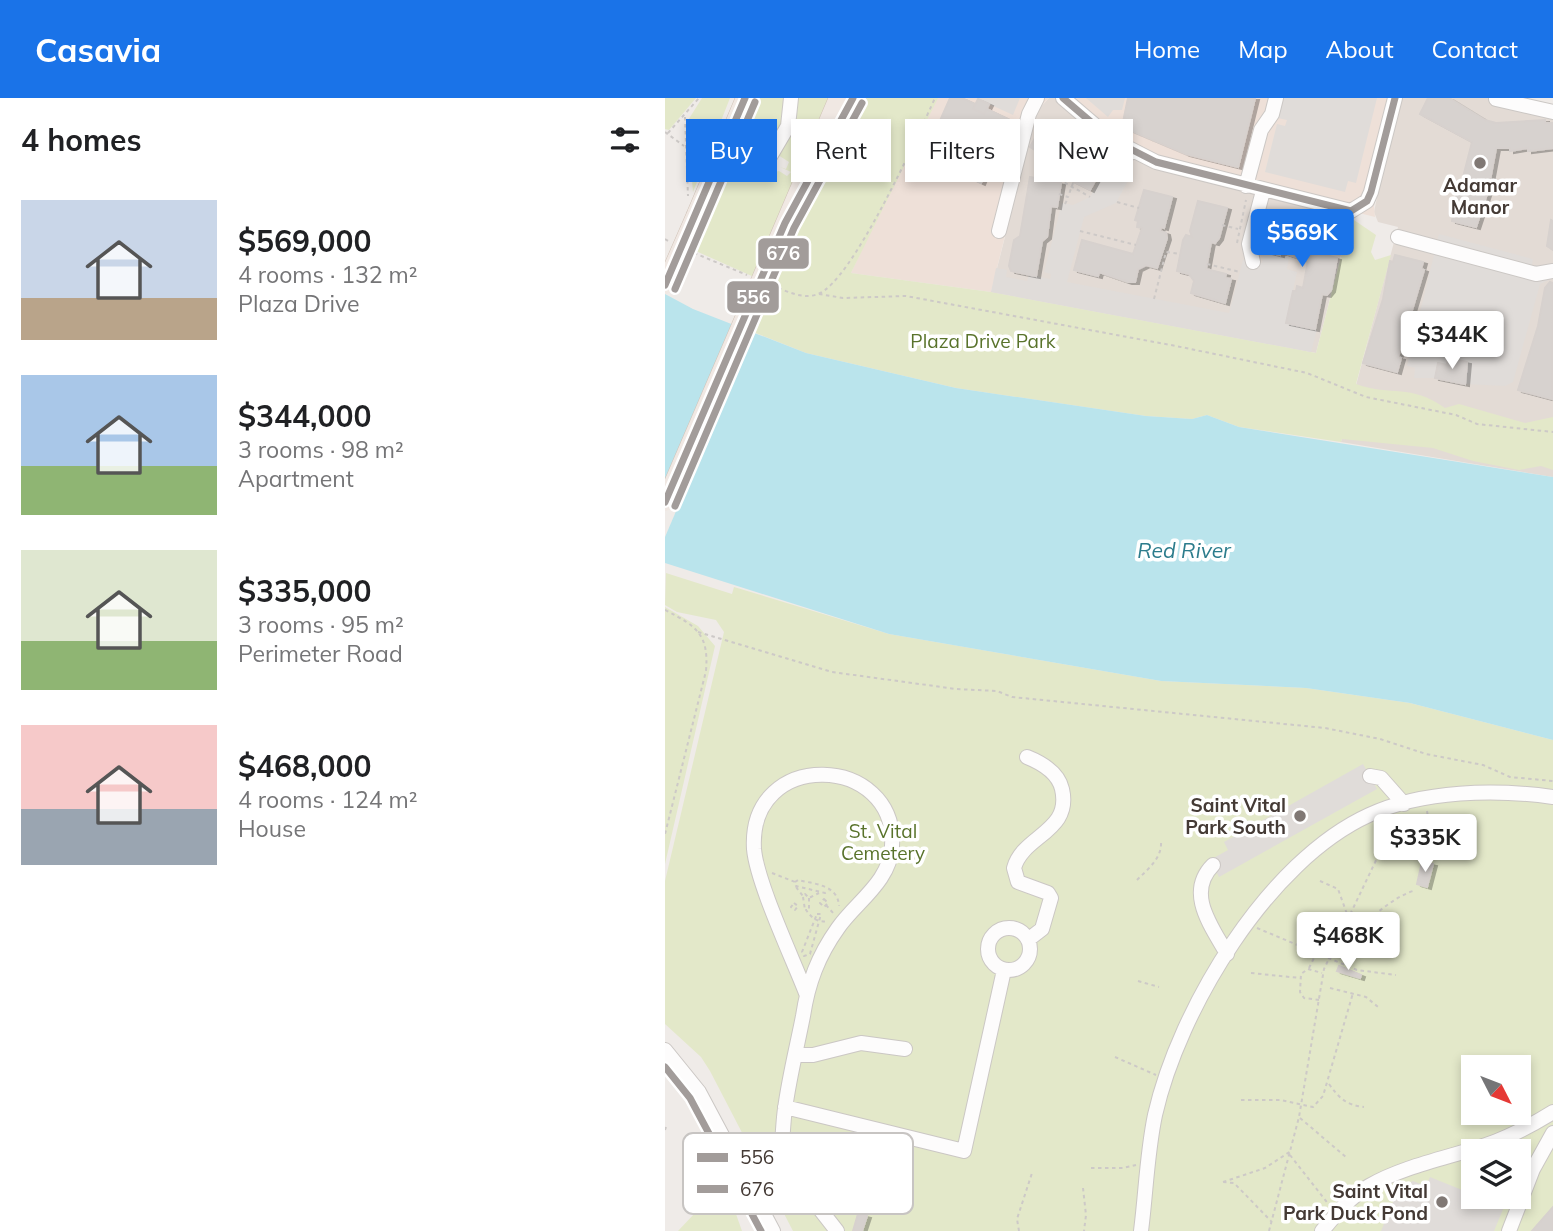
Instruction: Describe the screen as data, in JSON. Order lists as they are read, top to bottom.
{
  "water": ["Red River"],
  "parks": ["Plaza Drive Park", "St. Vital Cemetery"],
  "places": ["Adamar Manor", "Saint Vital Park South", "Saint Vital Park Duck Pond"],
  "lines": ["transit line 556", "transit line 676"],
  "legend": ["556", "676"],
  "north": "bottom right",
  "page": {
    "header": "Casavia",
    "nav": [
      "Home",
      "Map",
      "About",
      "Contact"
    ],
    "heading": "4 homes",
    "chip": [
      "Buy",
      "Rent",
      "Filters",
      "New"
    ],
    "list": [
      {
        "name": "$569,000",
        "note": "4 rooms · 132 m² · Plaza Drive"
      },
      {
        "name": "$344,000",
        "note": "3 rooms · 98 m² · Apartment"
      },
      {
        "name": "$335,000",
        "note": "3 rooms · 95 m² · Perimeter Road"
      },
      {
        "name": "$468,000",
        "note": "4 rooms · 124 m² · House"
      }
    ],
    "price": [
      "$569K",
      "$344K",
      "$335K",
      "$468K"
    ]
  }
}
